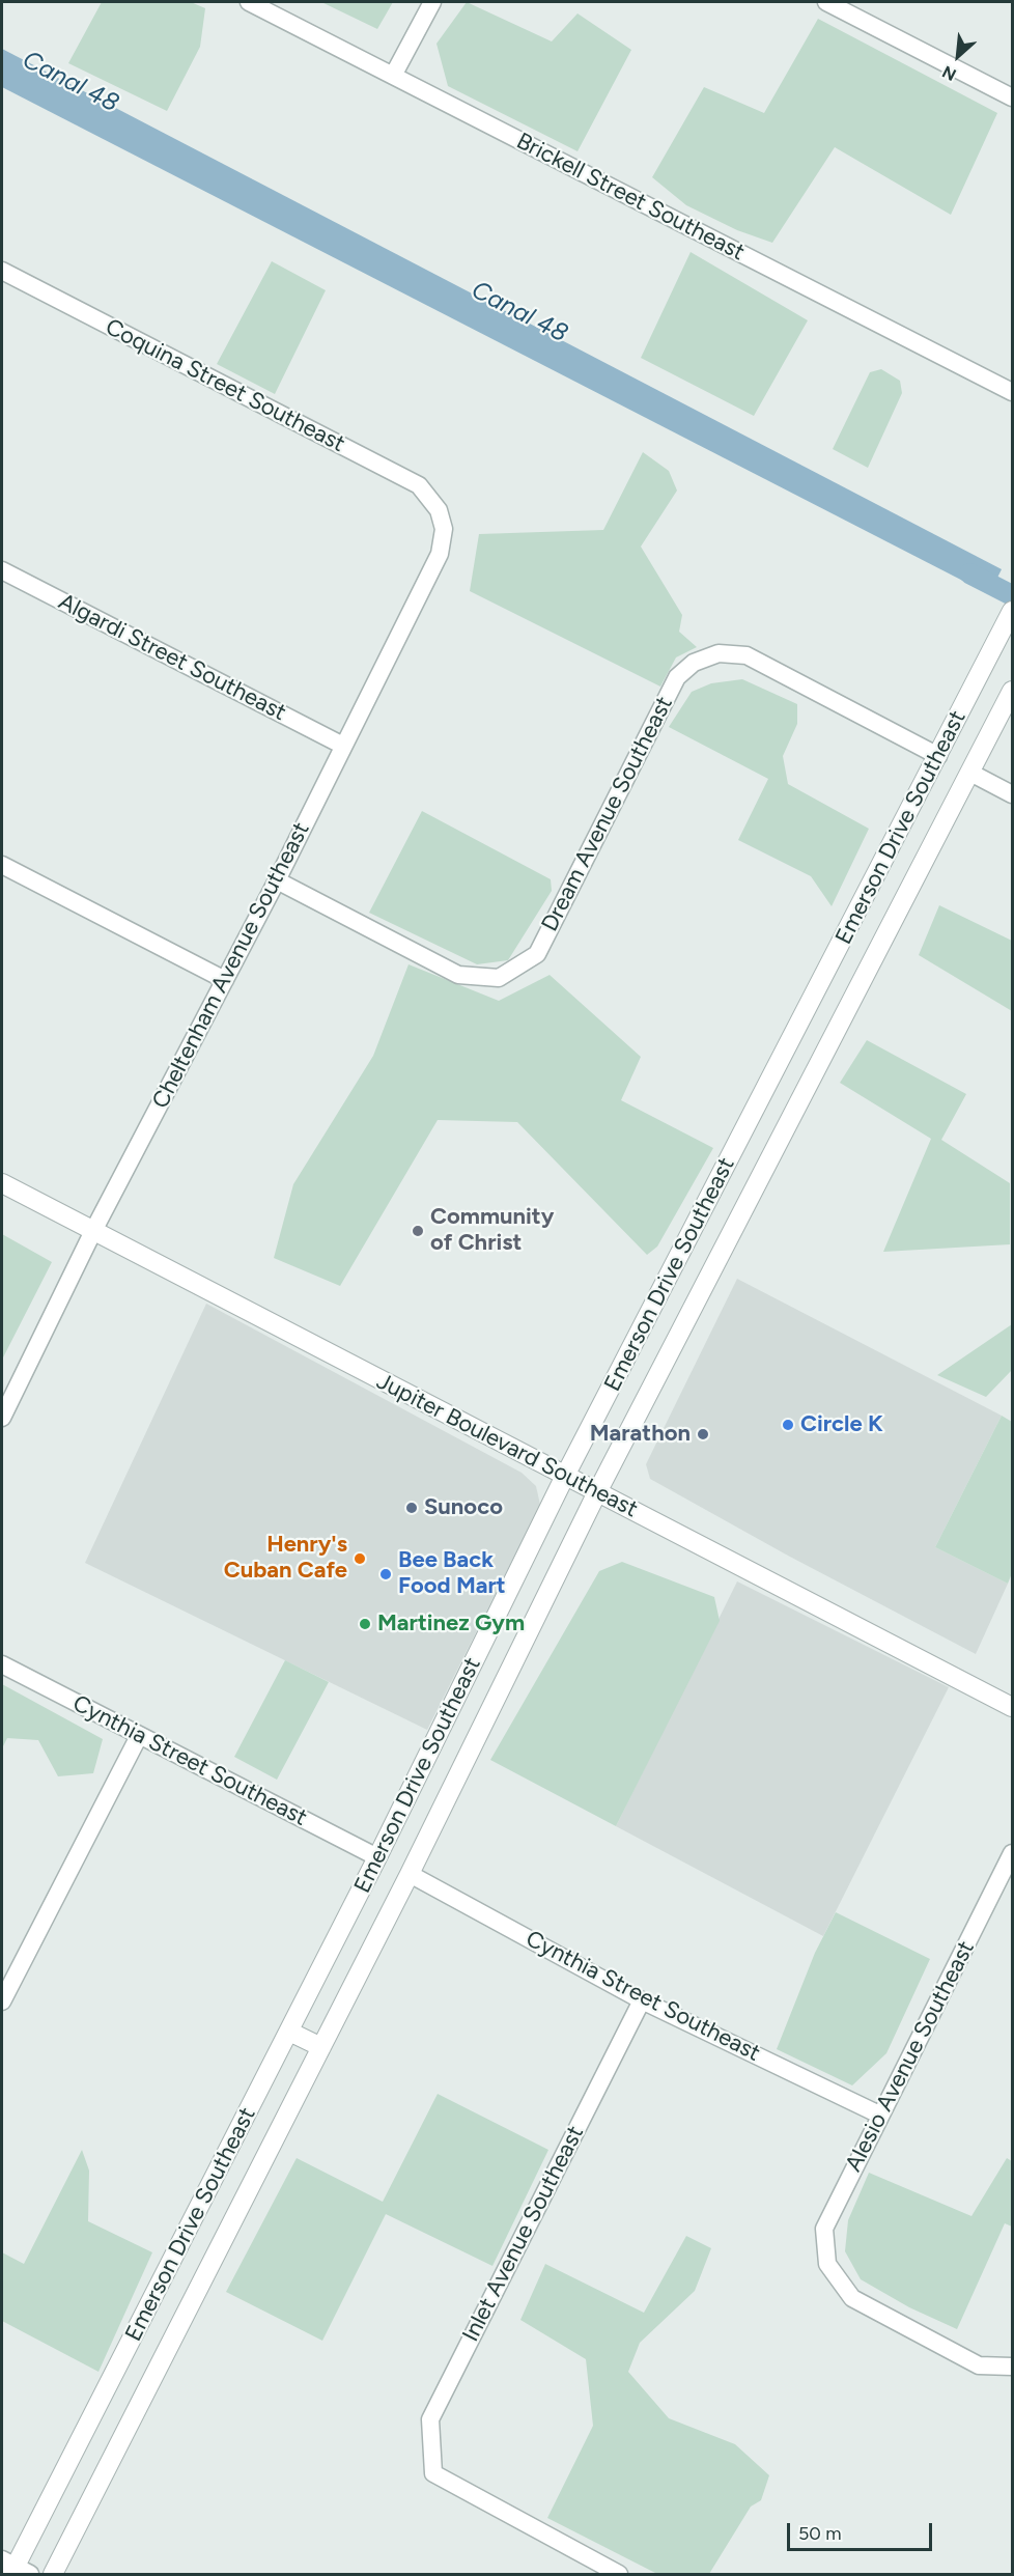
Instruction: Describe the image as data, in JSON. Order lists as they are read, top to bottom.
{
  "streets": {
    "street": [
      "Brickell Street Southeast",
      "Coquina Street Southeast",
      "Algardi Street Southeast",
      "Dream Avenue Southeast",
      "Emerson Drive Southeast",
      "Cheltenham Avenue Southeast",
      "Jupiter Boulevard Southeast",
      "Cynthia Street Southeast",
      "Alesio Avenue Southeast",
      "Inlet Avenue Southeast"
    ]
  },
  "crossings": [
    ["Coquina Street Southeast", "Cheltenham Avenue Southeast"],
    ["Algardi Street Southeast", "Cheltenham Avenue Southeast"],
    ["Dream Avenue Southeast", "Emerson Drive Southeast"],
    ["Dream Avenue Southeast", "Cheltenham Avenue Southeast"],
    ["Emerson Drive Southeast", "Jupiter Boulevard Southeast"],
    ["Emerson Drive Southeast", "Cynthia Street Southeast"],
    ["Cheltenham Avenue Southeast", "Jupiter Boulevard Southeast"],
    ["Cynthia Street Southeast", "Alesio Avenue Southeast"],
    ["Cynthia Street Southeast", "Inlet Avenue Southeast"]
  ],
  "water": ["Canal 48"],
  "places": [
    "Community of Christ",
    "Circle K",
    "Marathon",
    "Sunoco",
    "Henry's Cuban Cafe",
    "Bee Back Food Mart",
    "Martinez Gym"
  ],
  "scale_bar": "50 m",
  "north": "bottom left"
}
